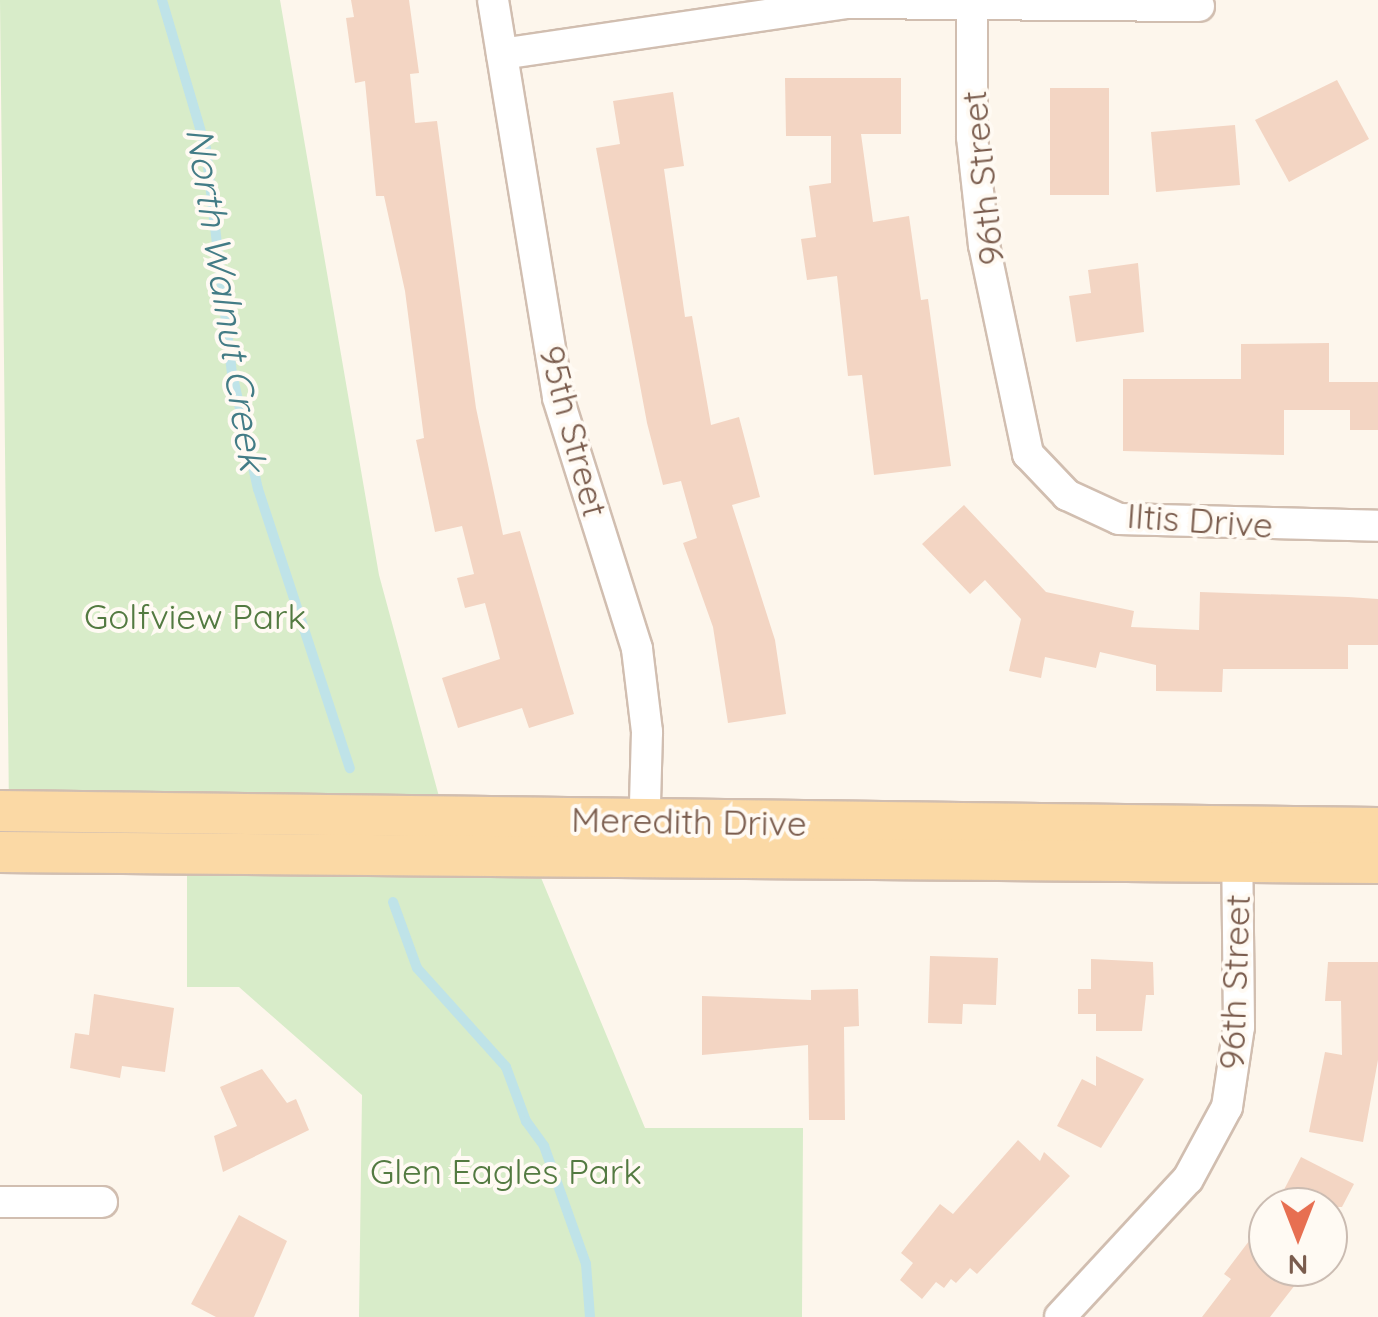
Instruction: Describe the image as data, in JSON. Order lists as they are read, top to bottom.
{
  "streets": {
    "main road": ["Meredith Drive"],
    "street": ["96th Street", "95th Street", "Iltis Drive"]
  },
  "crossings": [
    ["96th Street", "Iltis Drive"],
    ["96th Street", "Meredith Drive"],
    ["95th Street", "Meredith Drive"]
  ],
  "water": ["North Walnut Creek"],
  "parks": ["Golfview Park", "Glen Eagles Park"],
  "north": "bottom"
}
